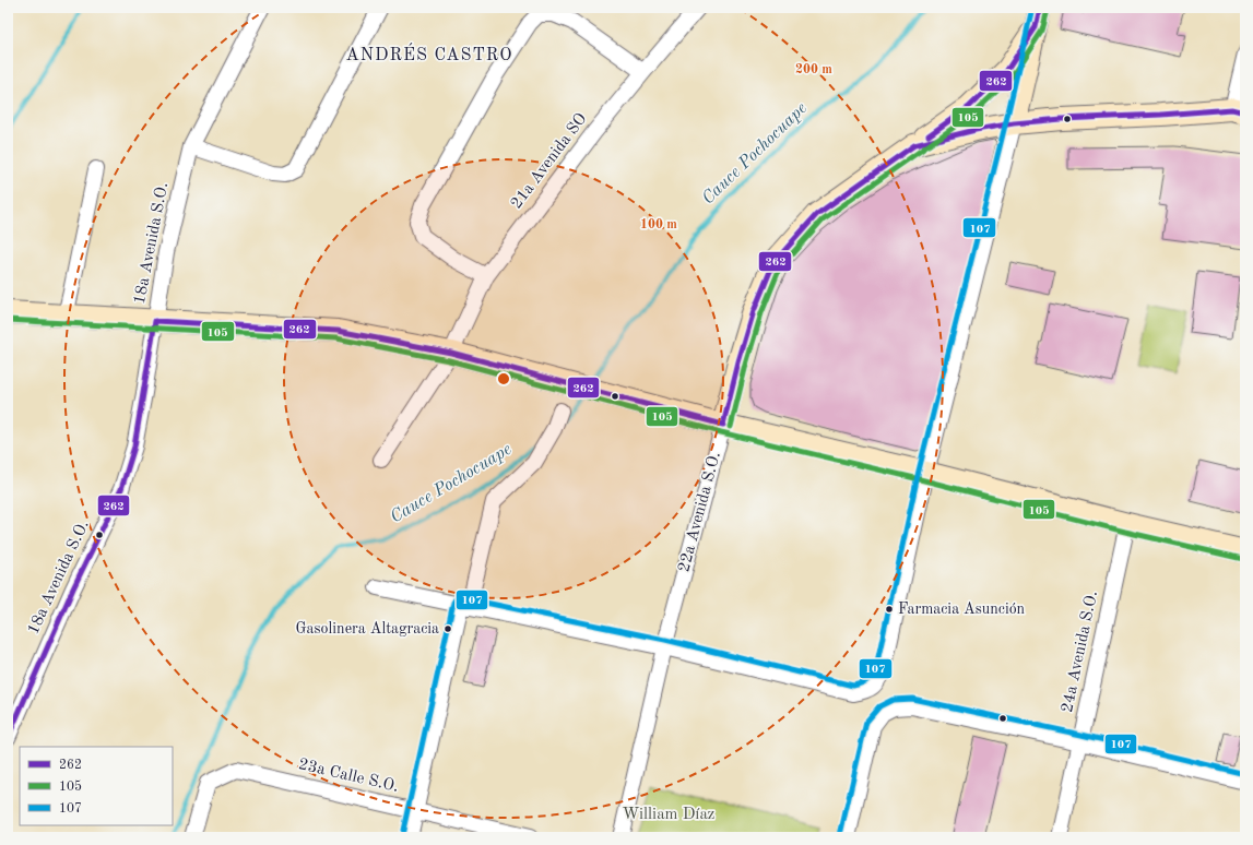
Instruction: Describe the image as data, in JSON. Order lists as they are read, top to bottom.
{
  "streets": {
    "street": [
      "21a Avenida SO",
      "18a Avenida S.O.",
      "22a Avenida S.O.",
      "24a Avenida S.O.",
      "23a Calle S.O."
    ]
  },
  "districts": ["ANDRÉS CASTRO"],
  "water": ["Cauce Pochocuape"],
  "parks": ["William Díaz"],
  "places": ["Farmacia Asunción", "Gasolinera Altagracia"],
  "lines": ["transit line 262", "transit line 107", "transit line 105"],
  "legend": ["262", "105", "107"],
  "rings": ["200 m", "100 m"]
}
